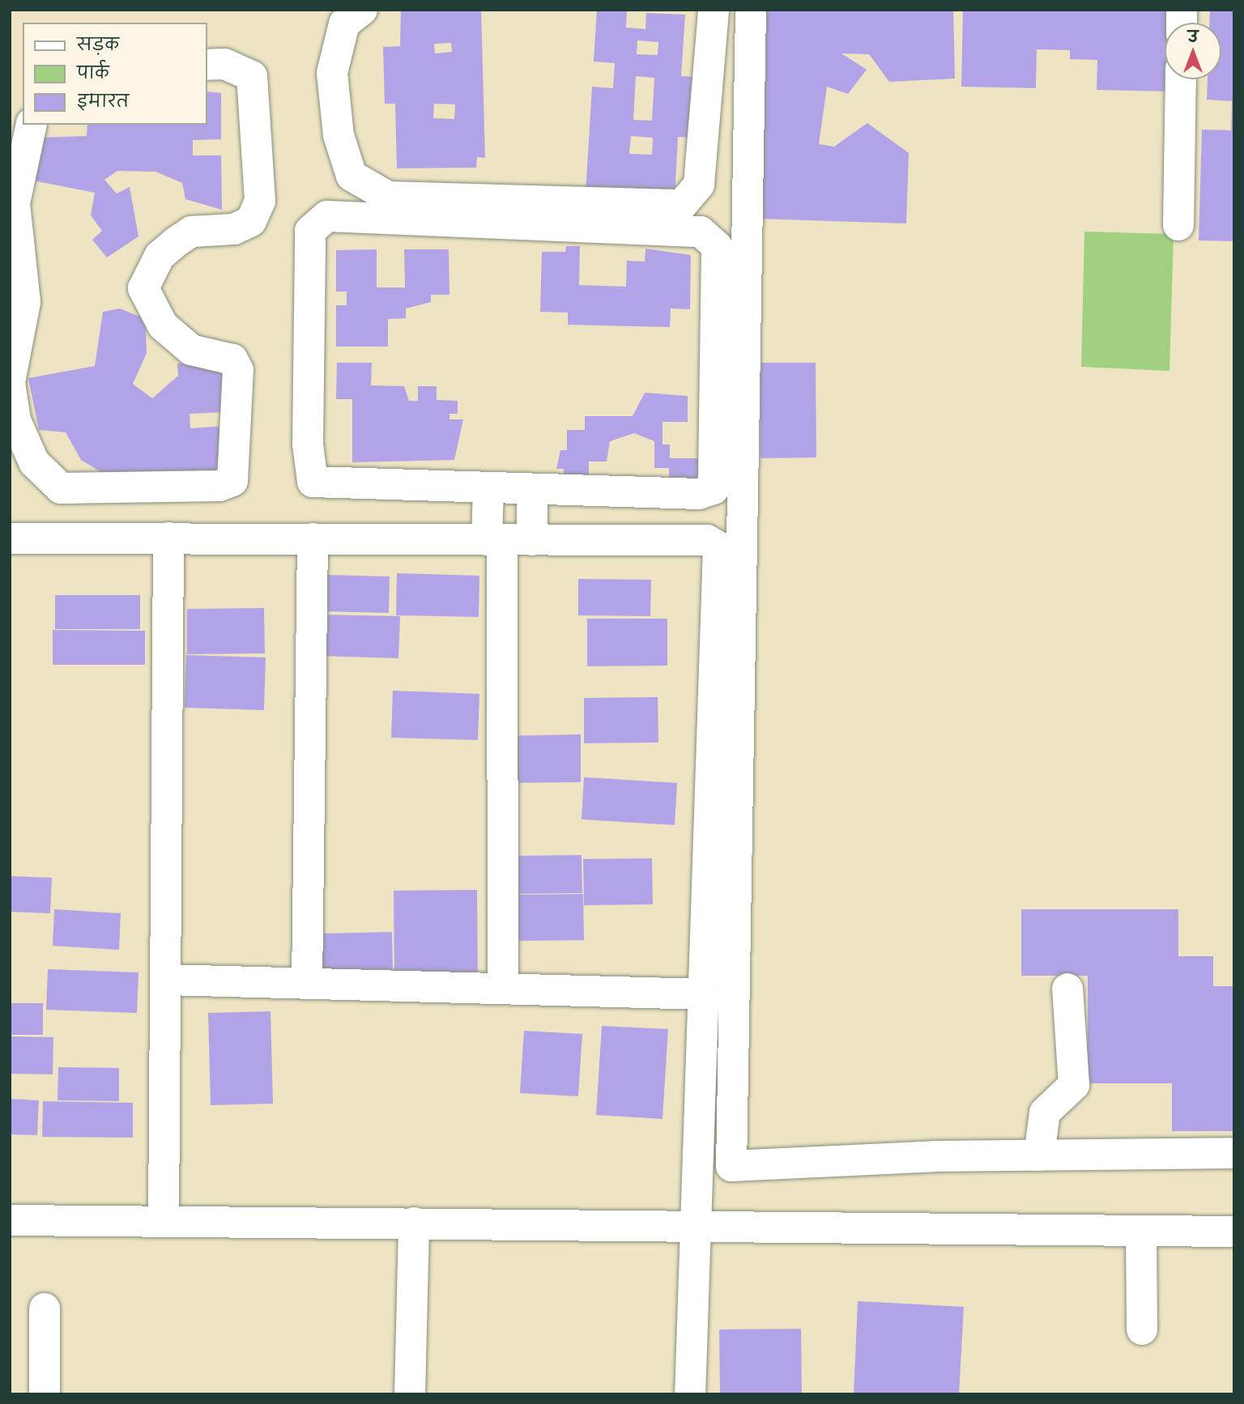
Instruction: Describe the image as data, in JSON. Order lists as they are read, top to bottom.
{
  "legend": ["सड़क", "पार्क", "इमारत"],
  "north": "top"
}
